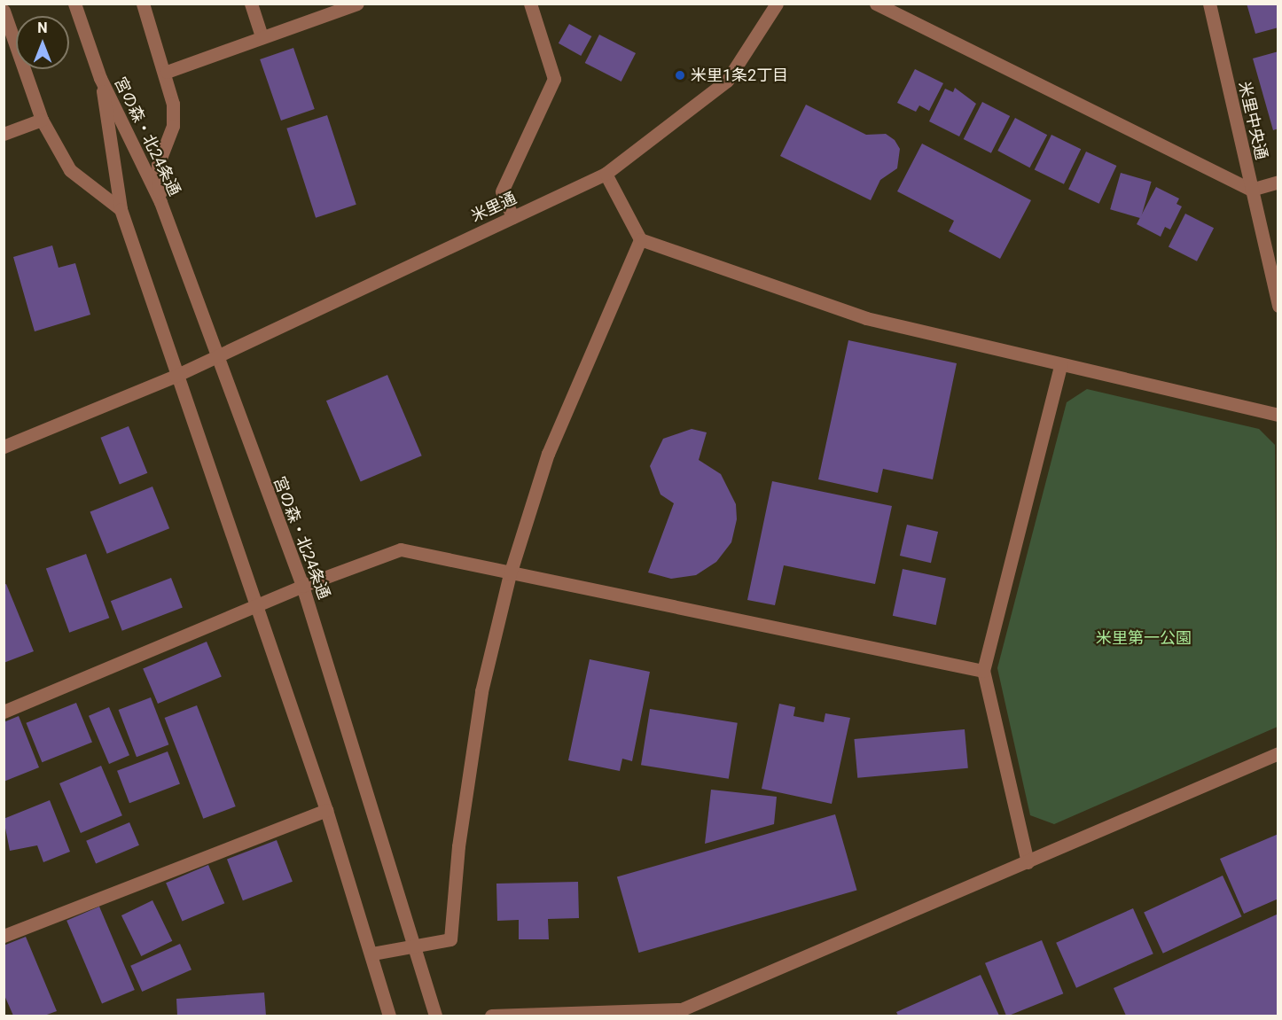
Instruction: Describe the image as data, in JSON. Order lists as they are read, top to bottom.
{
  "streets": {
    "street": ["米里中央通", "宮の森・北24条通", "米里通"]
  },
  "crossings": [
    ["宮の森・北24条通", "米里通"]
  ],
  "parks": ["米里第一公園"],
  "places": ["米里1条2丁目"],
  "north": "top"
}
